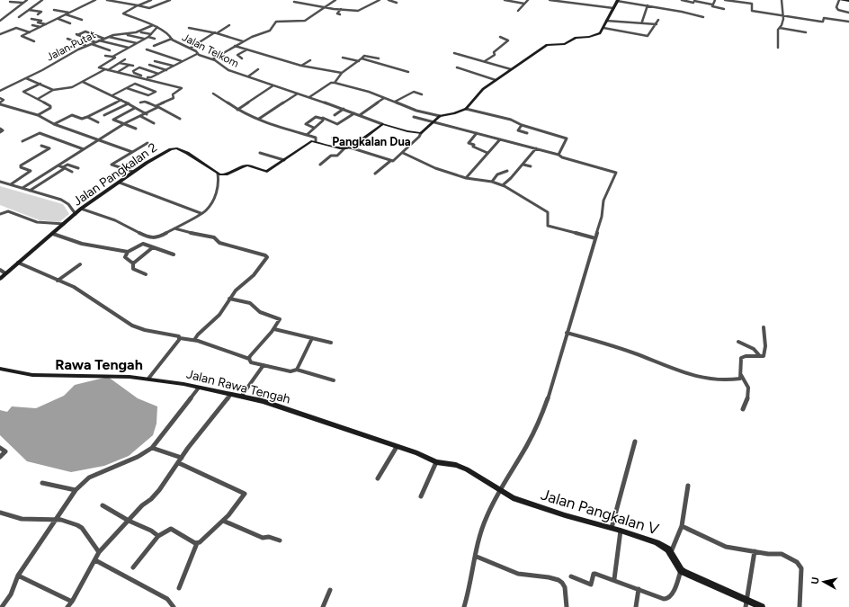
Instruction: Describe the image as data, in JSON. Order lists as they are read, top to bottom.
{
  "streets": {
    "street": [
      "Jalan Putat",
      "Jalan Telkom",
      "Jalan Pangkalan 2",
      "Jalan Rawa Tengah",
      "Jalan Pangkalan V"
    ]
  },
  "crossings": [
    ["Jalan Putat", "Jalan Telkom"],
    ["Jalan Rawa Tengah", "Jalan Pangkalan V"]
  ],
  "districts": ["Pangkalan Dua", "Rawa Tengah"],
  "north": "left"
}
